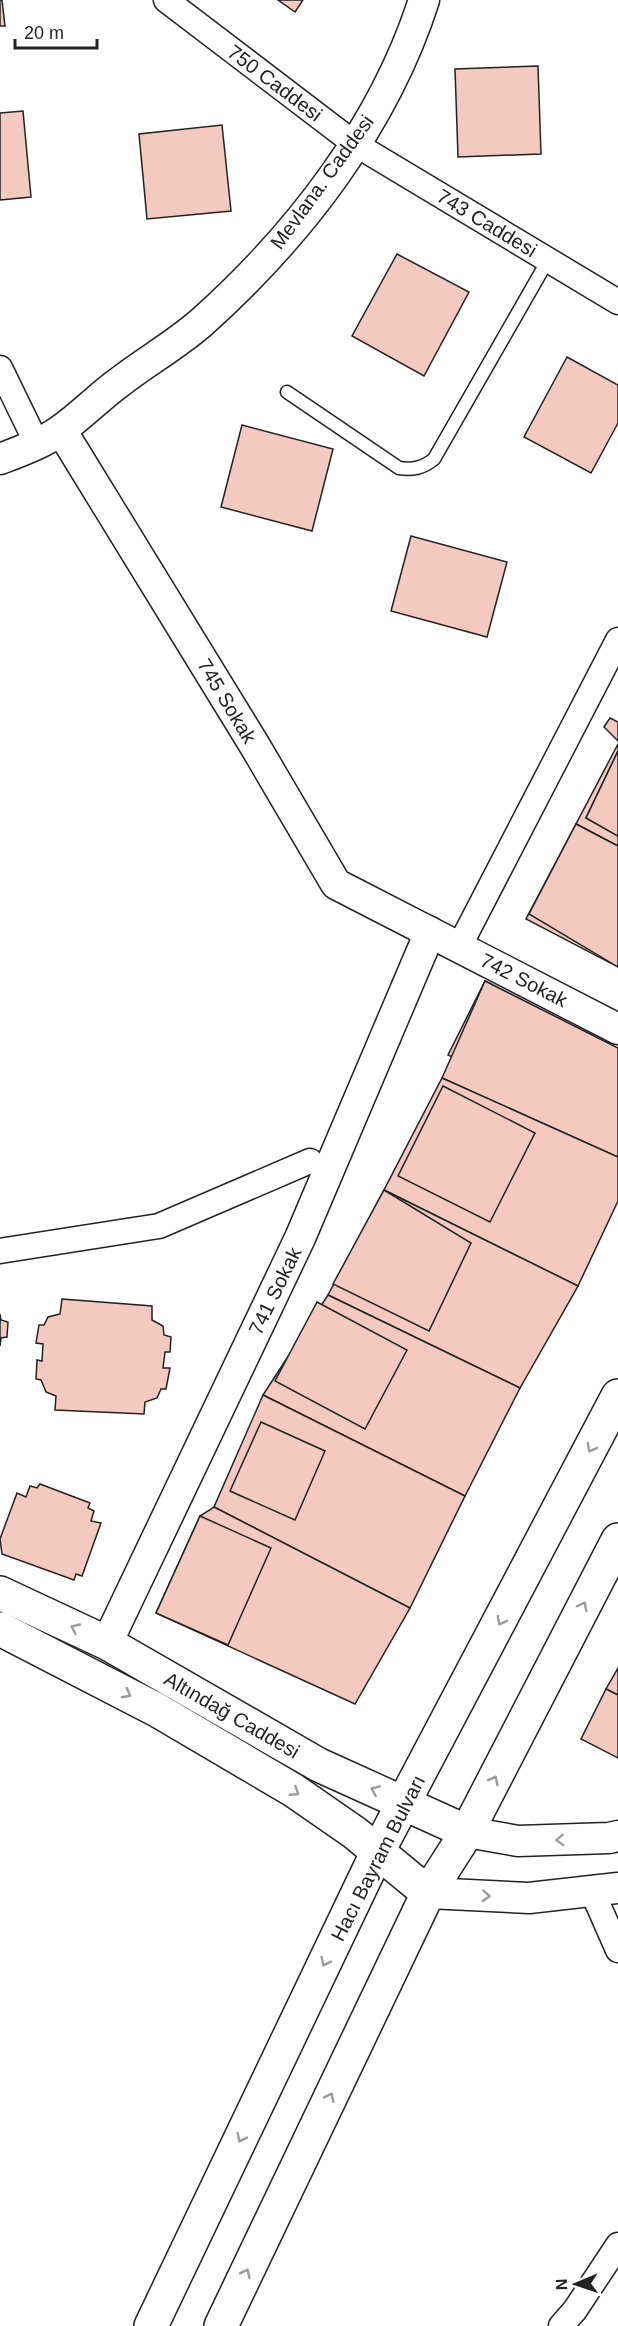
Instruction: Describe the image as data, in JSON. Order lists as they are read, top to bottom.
{
  "streets": {
    "main road": ["Altındağ Caddesi", "Hacı Bayram Bulvarı"],
    "street": [
      "750 Caddesi",
      "Mevlana. Caddesi",
      "743 Caddesi",
      "745 Sokak",
      "742 Sokak",
      "741 Sokak"
    ]
  },
  "crossings": [
    ["750 Caddesi", "Mevlana. Caddesi"],
    ["750 Caddesi", "743 Caddesi"],
    ["Mevlana. Caddesi", "743 Caddesi"],
    ["Mevlana. Caddesi", "745 Sokak"],
    ["745 Sokak", "742 Sokak"],
    ["745 Sokak", "741 Sokak"],
    ["742 Sokak", "741 Sokak"],
    ["741 Sokak", "Altındağ Caddesi"],
    ["Altındağ Caddesi", "Hacı Bayram Bulvarı"]
  ],
  "scale_bar": "20 m",
  "north": "left"
}
